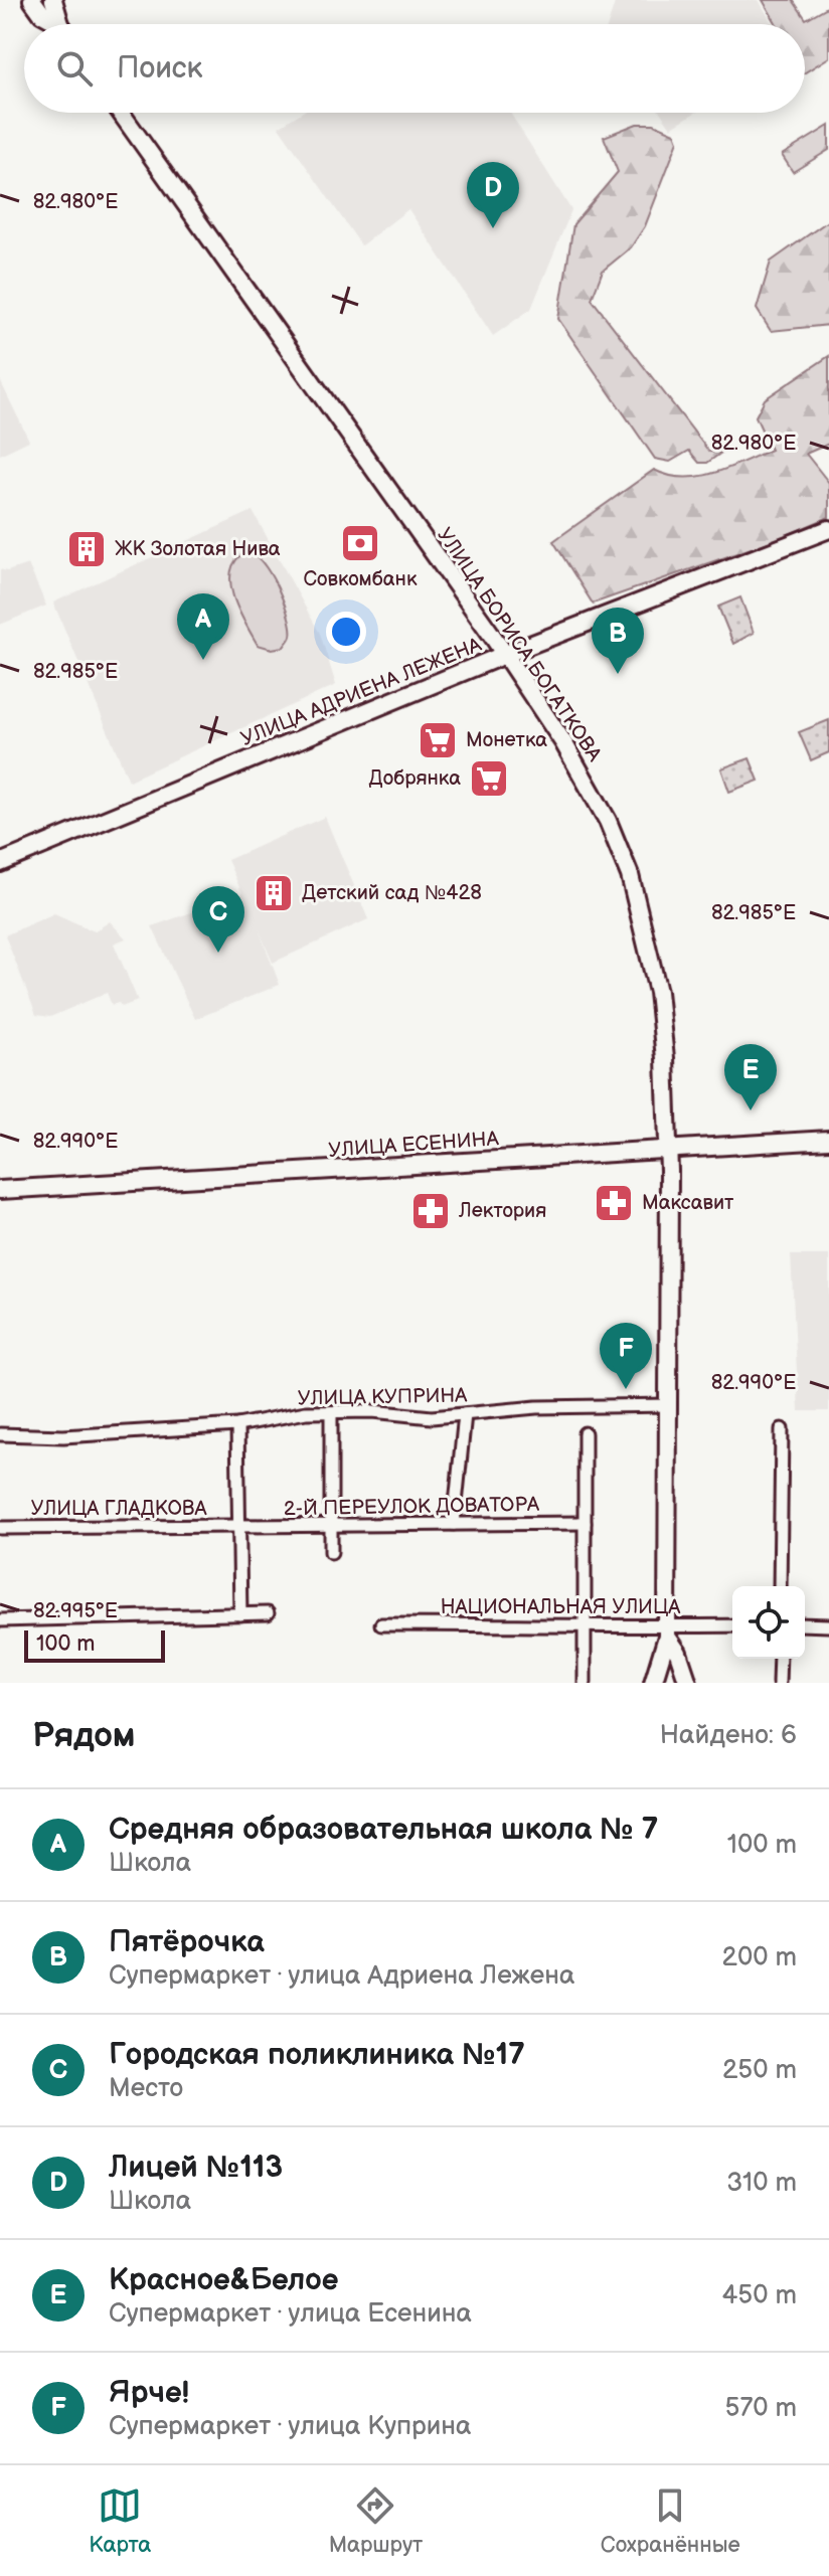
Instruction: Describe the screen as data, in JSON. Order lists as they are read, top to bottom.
{
  "streets": {
    "main road": ["УЛИЦА БОРИСА БОГАТКОВА", "УЛИЦА АДРИЕНА ЛЕЖЕНА", "УЛИЦА ЕСЕНИНА"],
    "street": [
      "УЛИЦА КУПРИНА",
      "2-Й ПЕРЕУЛОК ДОВАТОРА",
      "УЛИЦА ГЛАДКОВА",
      "НАЦИОНАЛЬНАЯ УЛИЦА"
    ]
  },
  "crossings": [
    ["УЛИЦА БОРИСА БОГАТКОВА", "УЛИЦА АДРИЕНА ЛЕЖЕНА"],
    ["УЛИЦА БОРИСА БОГАТКОВА", "УЛИЦА ЕСЕНИНА"],
    ["УЛИЦА БОРИСА БОГАТКОВА", "УЛИЦА КУПРИНА"],
    ["УЛИЦА БОРИСА БОГАТКОВА", "НАЦИОНАЛЬНАЯ УЛИЦА"],
    ["2-Й ПЕРЕУЛОК ДОВАТОРА", "УЛИЦА ГЛАДКОВА"]
  ],
  "places": {
    "bank": ["Совкомбанк"],
    "building": ["ЖК Золотая Нива", "Детский сад №428"],
    "supermarket": ["Монетка", "Добрянка"],
    "pharmacy": ["Максавит", "Лектория"]
  },
  "scale_bar": "100 m",
  "page": {
    "search": "Поиск",
    "pins": [
      "D",
      "A",
      "B",
      "C",
      "E",
      "F"
    ],
    "scale": "100 m",
    "heading": ["Рядом", "Найдено: 6"],
    "list": [
      {
        "mark": "A",
        "name": "Средняя образовательная школа № 7",
        "note": "Школа",
        "value": "100 m"
      },
      {
        "mark": "B",
        "name": "Пятёрочка",
        "note": "Супермаркет · улица Адриена Лежена",
        "value": "200 m"
      },
      {
        "mark": "C",
        "name": "Городская поликлиника №17",
        "note": "Место",
        "value": "250 m"
      },
      {
        "mark": "D",
        "name": "Лицей №113",
        "note": "Школа",
        "value": "310 m"
      },
      {
        "mark": "E",
        "name": "Красное&Белое",
        "note": "Супермаркет · улица Есенина",
        "value": "450 m"
      },
      {
        "mark": "F",
        "name": "Ярче!",
        "note": "Супермаркет · улица Куприна",
        "value": "570 m"
      }
    ],
    "nav": ["Карта", "Маршрут", "Сохранённые"]
  },
  "coordinates": [
    "82.980°E",
    "82.985°E",
    "82.990°E",
    "82.995°E"
  ]
}
